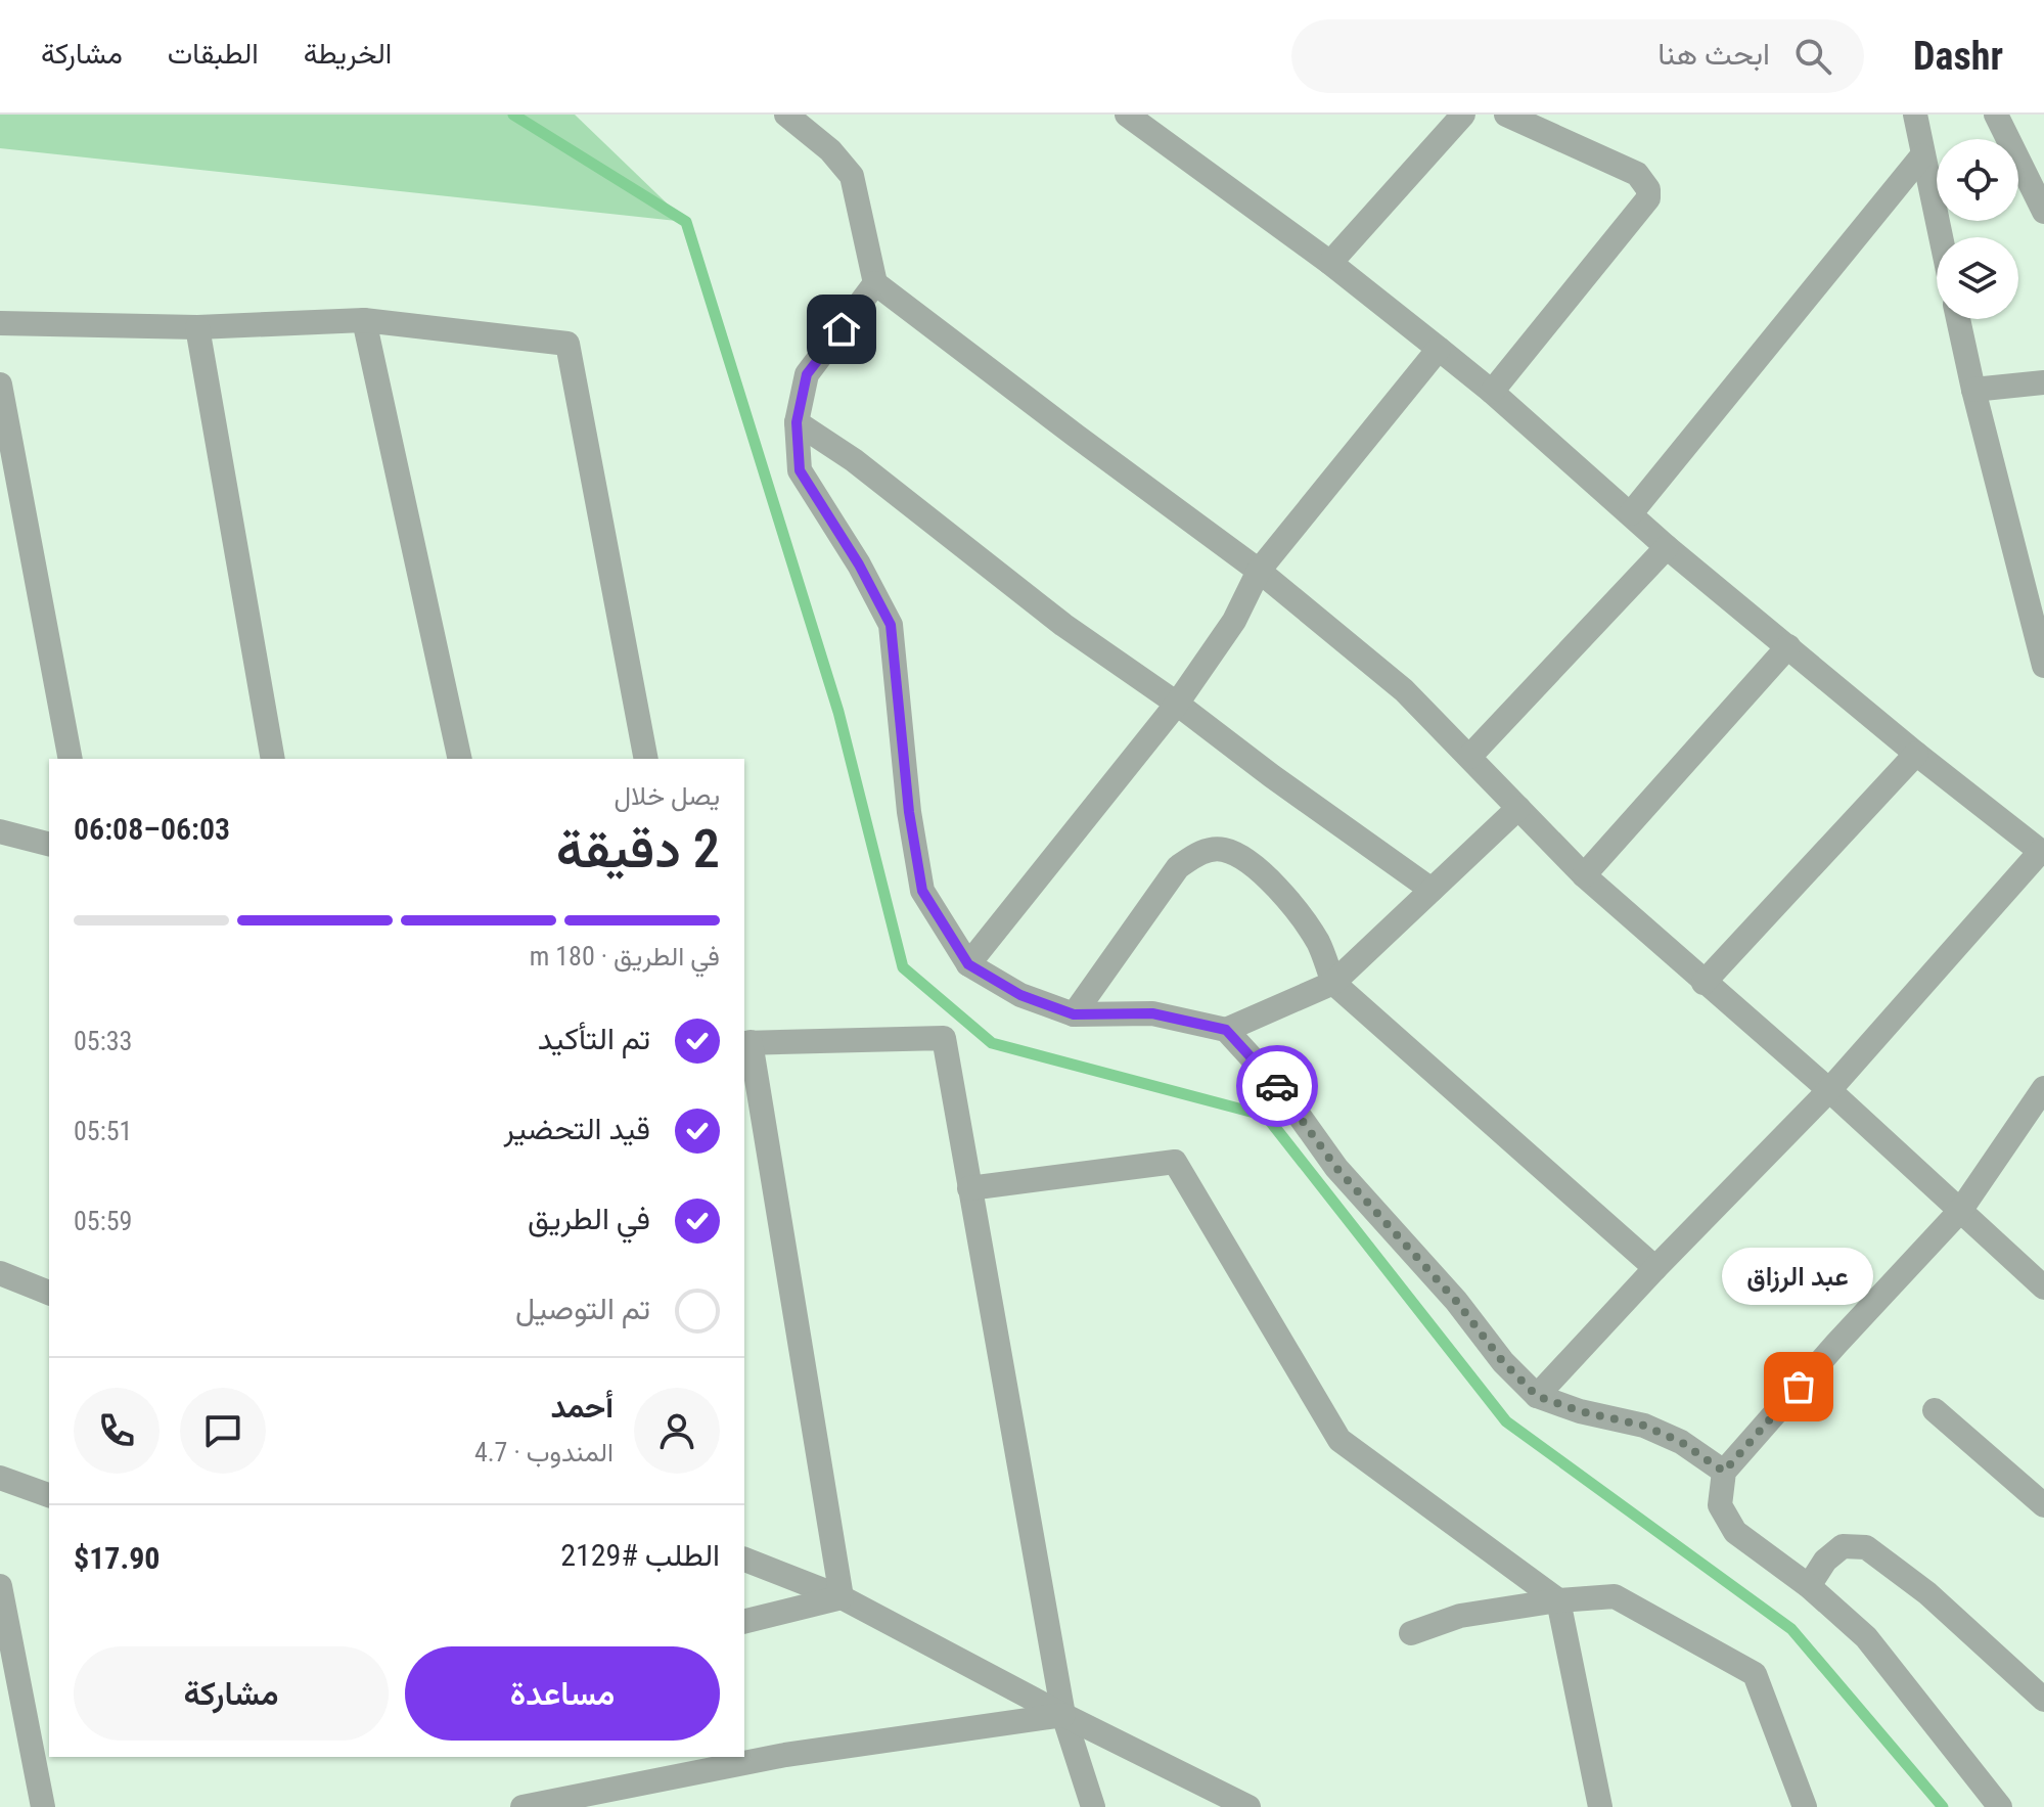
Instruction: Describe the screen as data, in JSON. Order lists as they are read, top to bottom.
{
  "places": ["عبد الرزاق"],
  "page": {
    "header": "Dashr",
    "search": "ابحث هنا",
    "nav": ["الخريطة", "الطبقات", "مشاركة"],
    "heading": ["2 دقيقة", "يصل خلال", "06:03–06:08"],
    "panel": [
      "أحمد",
      "المندوب · 4.7",
      "الطلب #2129",
      "$17.90"
    ],
    "bar": "في الطريق · 180 m",
    "list": [
      ["تم التأكيد", "05:33"],
      ["قيد التحضير", "05:51"],
      ["في الطريق", "05:59"],
      "تم التوصيل"
    ],
    "bubble": "عبد الرزاق",
    "buttons": ["مساعدة", "مشاركة"]
  }
}
